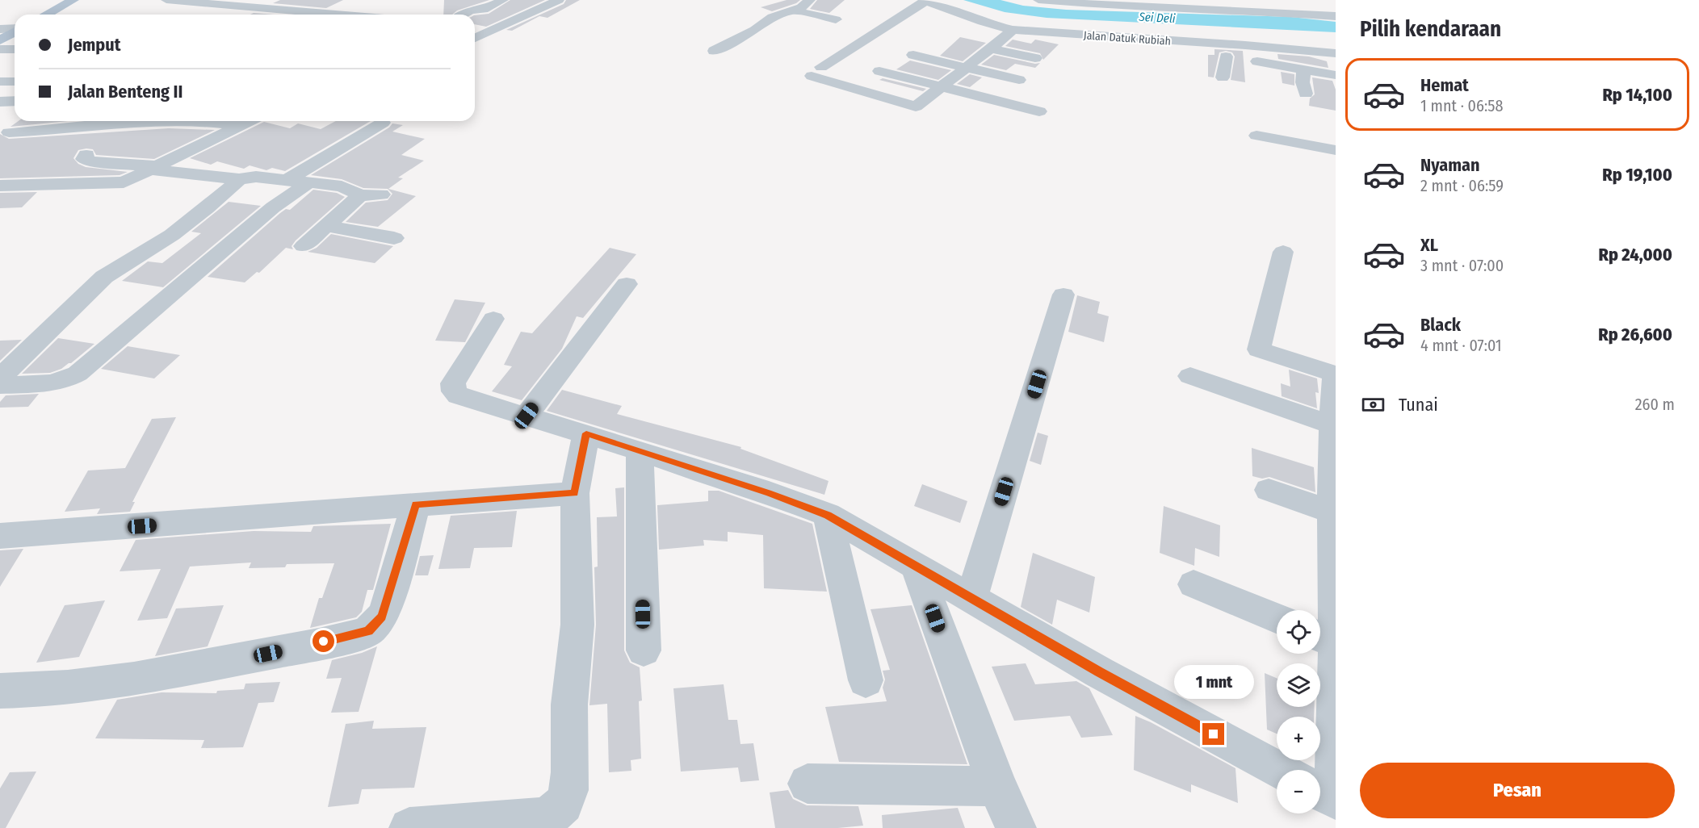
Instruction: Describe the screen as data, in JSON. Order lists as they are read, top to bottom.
{
  "streets": {
    "street": ["Jalan Datuk Rubiah"]
  },
  "water": ["Sei Deli"],
  "page": {
    "heading": "Pilih kendaraan",
    "banner": ["Jemput", "Jalan Benteng II"],
    "list": [
      {
        "name": "Hemat",
        "note": "1 mnt · 06:58",
        "value": "Rp 14,100"
      },
      {
        "name": "Nyaman",
        "note": "2 mnt · 06:59",
        "value": "Rp 19,100"
      },
      {
        "name": "XL",
        "note": "3 mnt · 07:00",
        "value": "Rp 24,000"
      },
      {
        "name": "Black",
        "note": "4 mnt · 07:01",
        "value": "Rp 26,600"
      }
    ],
    "pay": ["Tunai", "260 m"],
    "map_buttons": ["+", "−"],
    "bubble": "1 mnt",
    "buttons": "Pesan"
  }
}
